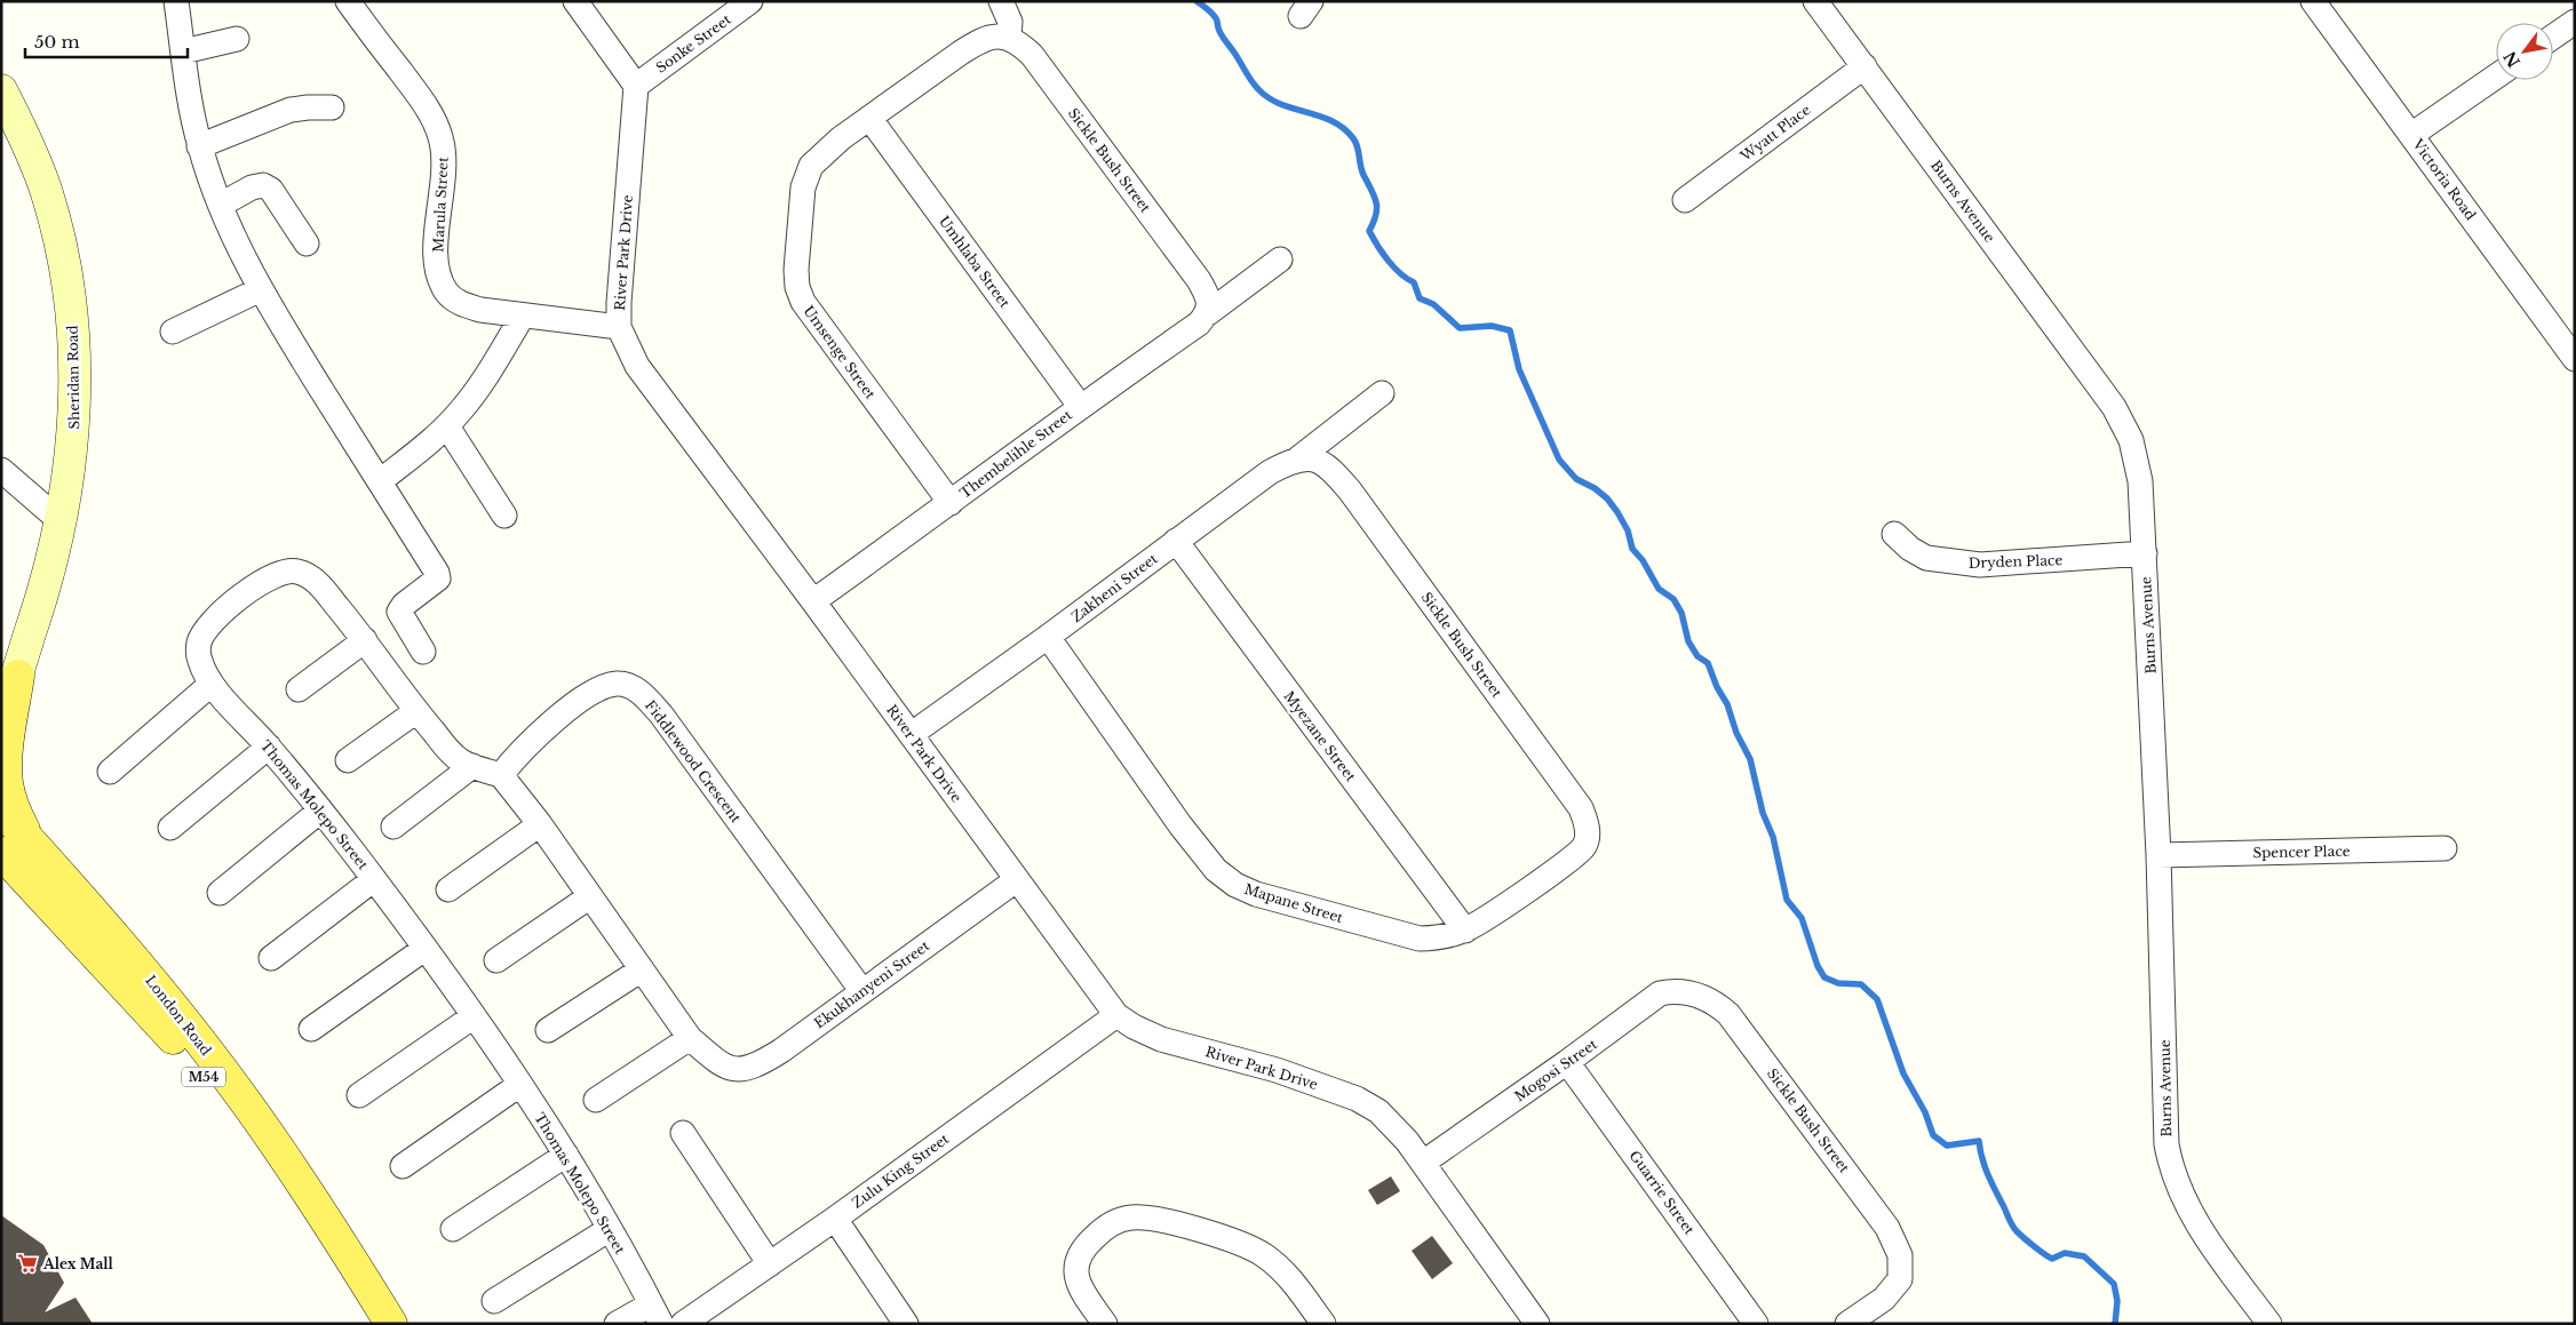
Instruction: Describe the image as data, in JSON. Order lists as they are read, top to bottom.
{
  "streets": {
    "main road": ["London Road", "M54"],
    "street": [
      "Sonke Street",
      "Wyatt Place",
      "Sickle Bush Street",
      "Victoria Road",
      "Burns Avenue",
      "Marula Street",
      "River Park Drive",
      "Umhlaba Street",
      "Umsenge Street",
      "Sheridan Road",
      "Thembelihle Street",
      "Dryden Place",
      "Zakheni Street",
      "Myezane Street",
      "Fiddlewood Crescent",
      "Thomas Molepo Street",
      "Spencer Place",
      "Mapane Street",
      "Ekukhanyeni Street",
      "Mogosi Street",
      "Zulu King Street",
      "Guarrie Street"
    ]
  },
  "crossings": [
    ["Sonke Street", "River Park Drive"],
    ["Wyatt Place", "Burns Avenue"],
    ["Sickle Bush Street", "Umsenge Street"],
    ["Sickle Bush Street", "Thembelihle Street"],
    ["Sickle Bush Street", "Zakheni Street"],
    ["Sickle Bush Street", "Mapane Street"],
    ["Sickle Bush Street", "Mogosi Street"],
    ["Burns Avenue", "Dryden Place"],
    ["Burns Avenue", "Spencer Place"],
    ["Marula Street", "River Park Drive"],
    ["River Park Drive", "Thembelihle Street"],
    ["River Park Drive", "Zakheni Street"],
    ["River Park Drive", "Ekukhanyeni Street"],
    ["River Park Drive", "Mogosi Street"],
    ["River Park Drive", "Zulu King Street"],
    ["Umhlaba Street", "Umsenge Street"],
    ["Umhlaba Street", "Thembelihle Street"],
    ["Umsenge Street", "Thembelihle Street"],
    ["Zakheni Street", "Myezane Street"],
    ["Zakheni Street", "Mapane Street"],
    ["Myezane Street", "Mapane Street"],
    ["Fiddlewood Crescent", "Thomas Molepo Street"],
    ["Fiddlewood Crescent", "Ekukhanyeni Street"],
    ["Mogosi Street", "Guarrie Street"]
  ],
  "places": {
    "supermarket": ["Alex Mall"]
  },
  "scale_bar": "50 m",
  "north": "bottom left"
}
